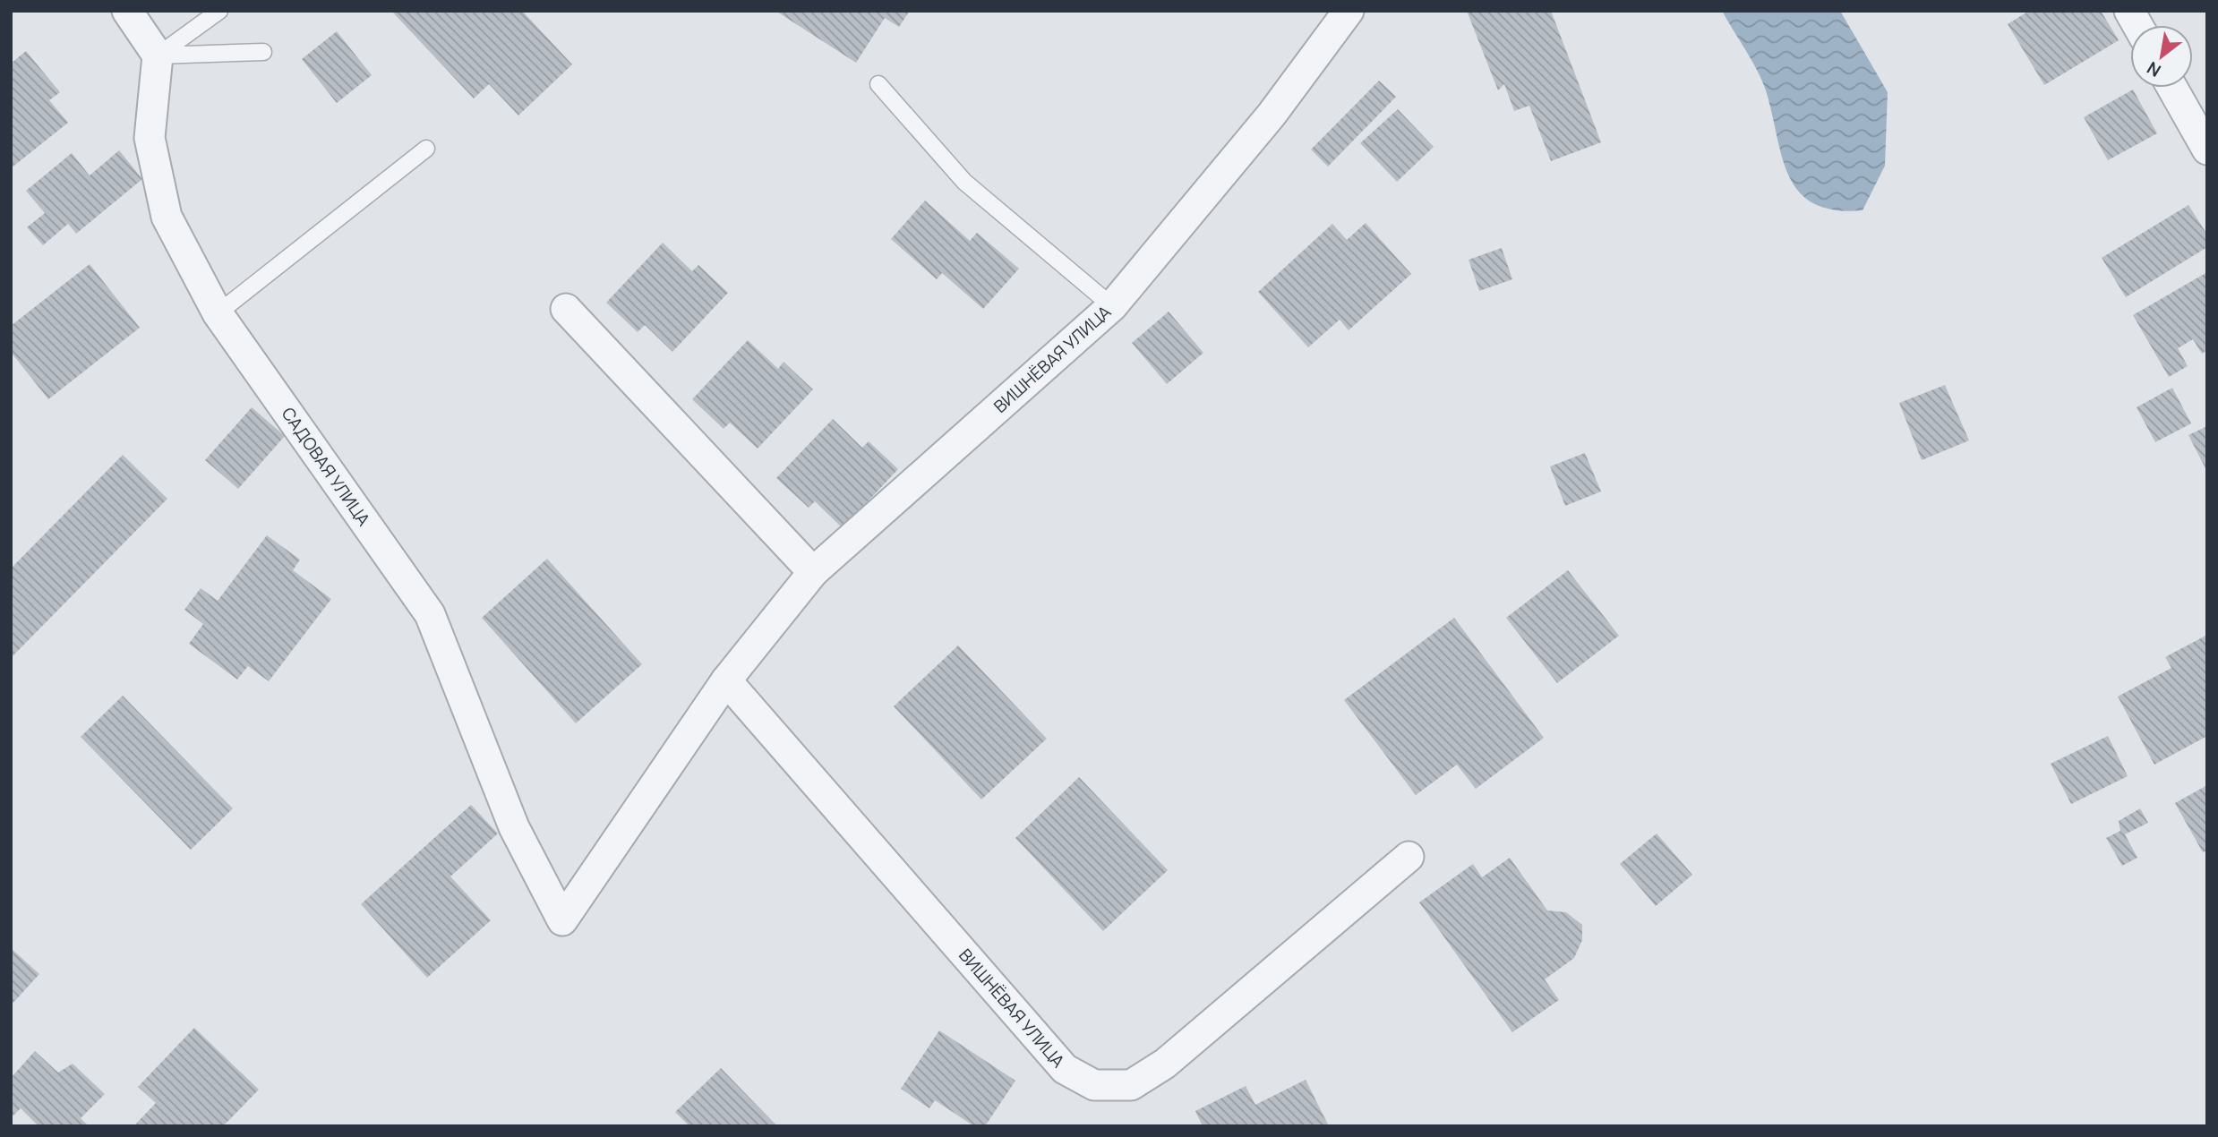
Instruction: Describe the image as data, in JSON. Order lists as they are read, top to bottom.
{
  "streets": {
    "street": ["ВИШНЁВАЯ УЛИЦА", "САДОВАЯ УЛИЦА"]
  },
  "crossings": [
    ["ВИШНЁВАЯ УЛИЦА", "САДОВАЯ УЛИЦА"]
  ],
  "north": "bottom left"
}
